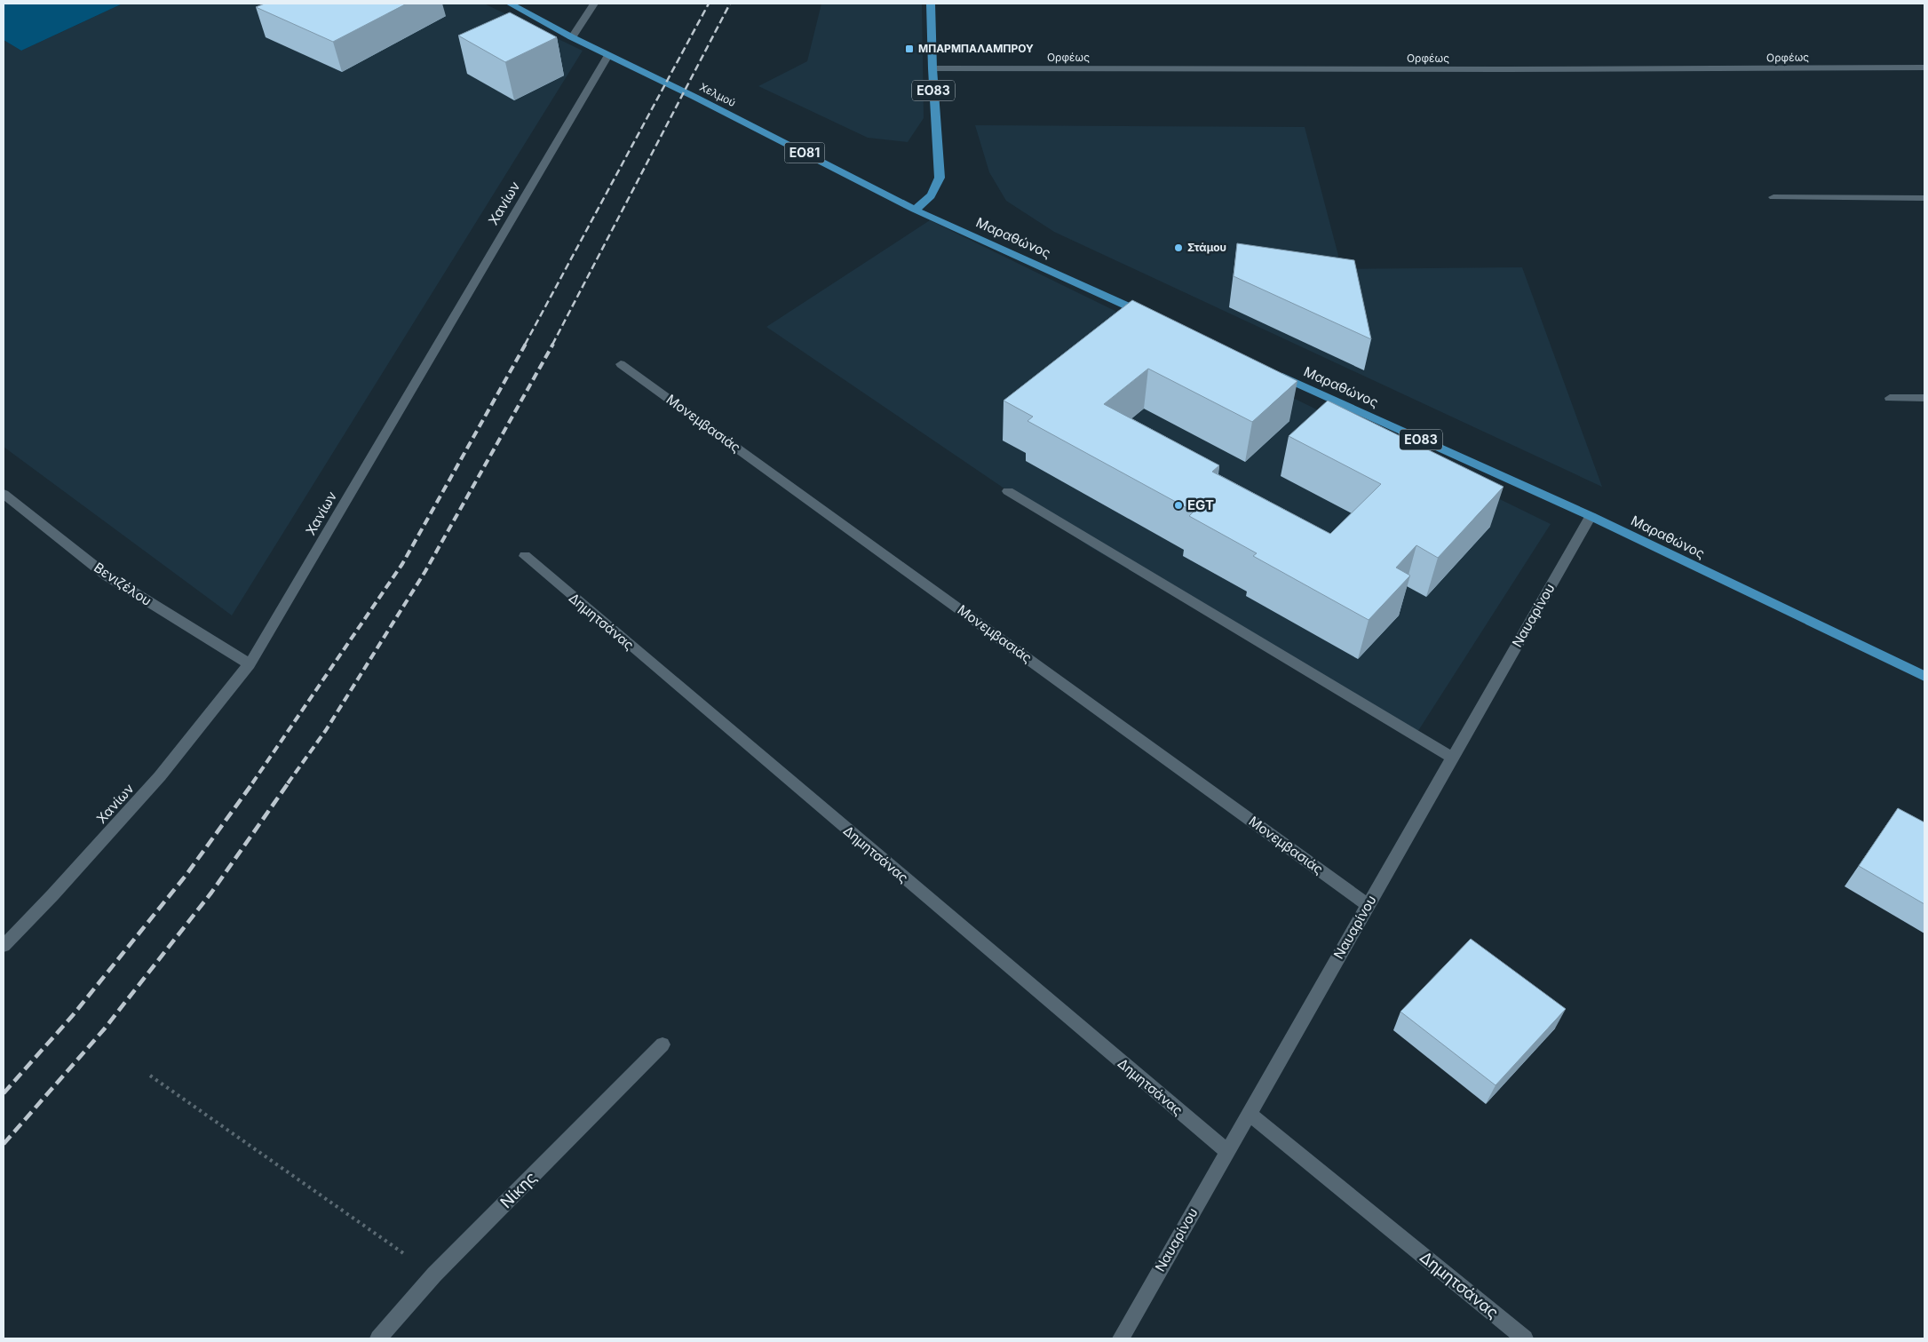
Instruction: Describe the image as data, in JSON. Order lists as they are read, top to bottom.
{
  "streets": {
    "main road": [
      "ΕΟ83",
      "Χελμού",
      "ΕΟ81",
      "Μαραθώνος"
    ],
    "street": [
      "Ορφέως",
      "Χανίων",
      "Μονεμβασιάς",
      "Βενιζέλου",
      "Ναυαρίνου",
      "Δημητσάνας",
      "Νίκης"
    ]
  },
  "crossings": [
    ["Ορφέως", "ΕΟ83"],
    ["ΕΟ83", "Χελμού"],
    ["ΕΟ83", "Μαραθώνος"],
    ["Χελμού", "Χανίων"],
    ["Χελμού", "Μαραθώνος"],
    ["Χανίων", "Βενιζέλου"],
    ["Μαραθώνος", "Ναυαρίνου"],
    ["Μονεμβασιάς", "Ναυαρίνου"],
    ["Ναυαρίνου", "Δημητσάνας"]
  ],
  "places": {
    "transit": ["ΜΠΑΡΜΠΑΛΑΜΠΡΟΥ"],
    "other": ["Στάμου", "EGT"]
  }
}
